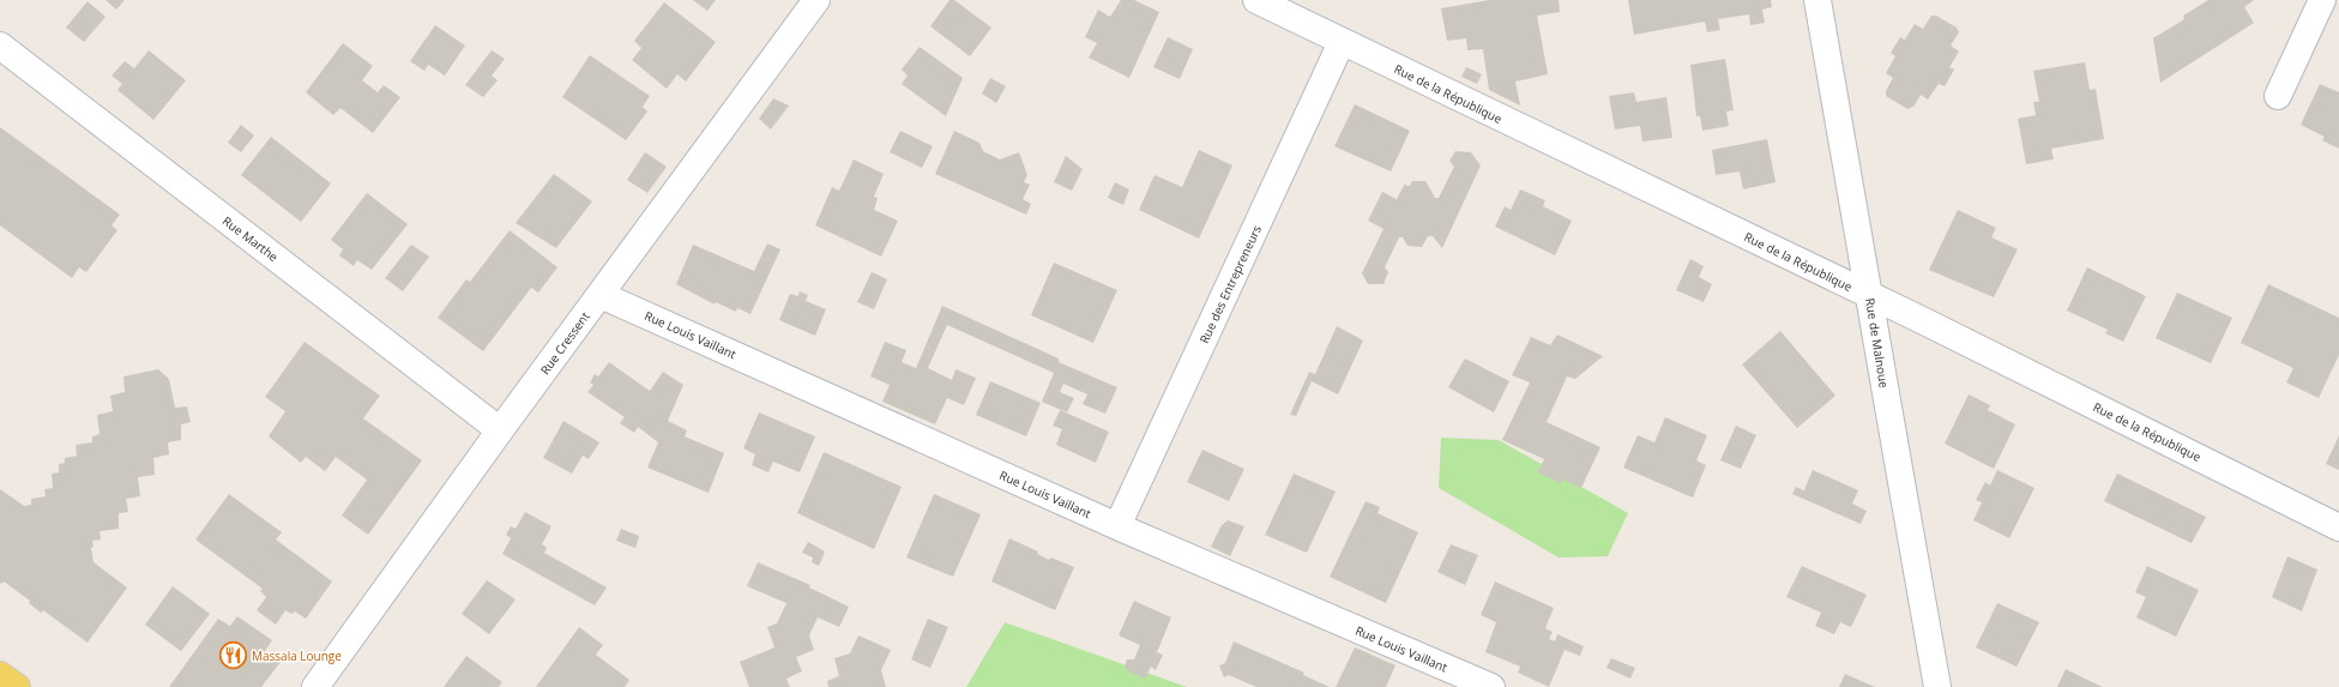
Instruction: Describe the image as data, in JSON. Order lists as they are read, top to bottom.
{
  "streets": {
    "street": [
      "Rue de la République",
      "Rue Marthe",
      "Rue des Entrepreneurs",
      "Rue Louis Vaillant",
      "Rue Cressent",
      "Rue de Malnoue"
    ]
  },
  "crossings": [
    ["Rue de la République", "Rue des Entrepreneurs"],
    ["Rue de la République", "Rue de Malnoue"],
    ["Rue Marthe", "Rue Cressent"],
    ["Rue des Entrepreneurs", "Rue Louis Vaillant"],
    ["Rue Louis Vaillant", "Rue Cressent"]
  ],
  "places": {
    "restaurant": ["Massala Lounge"]
  }
}
